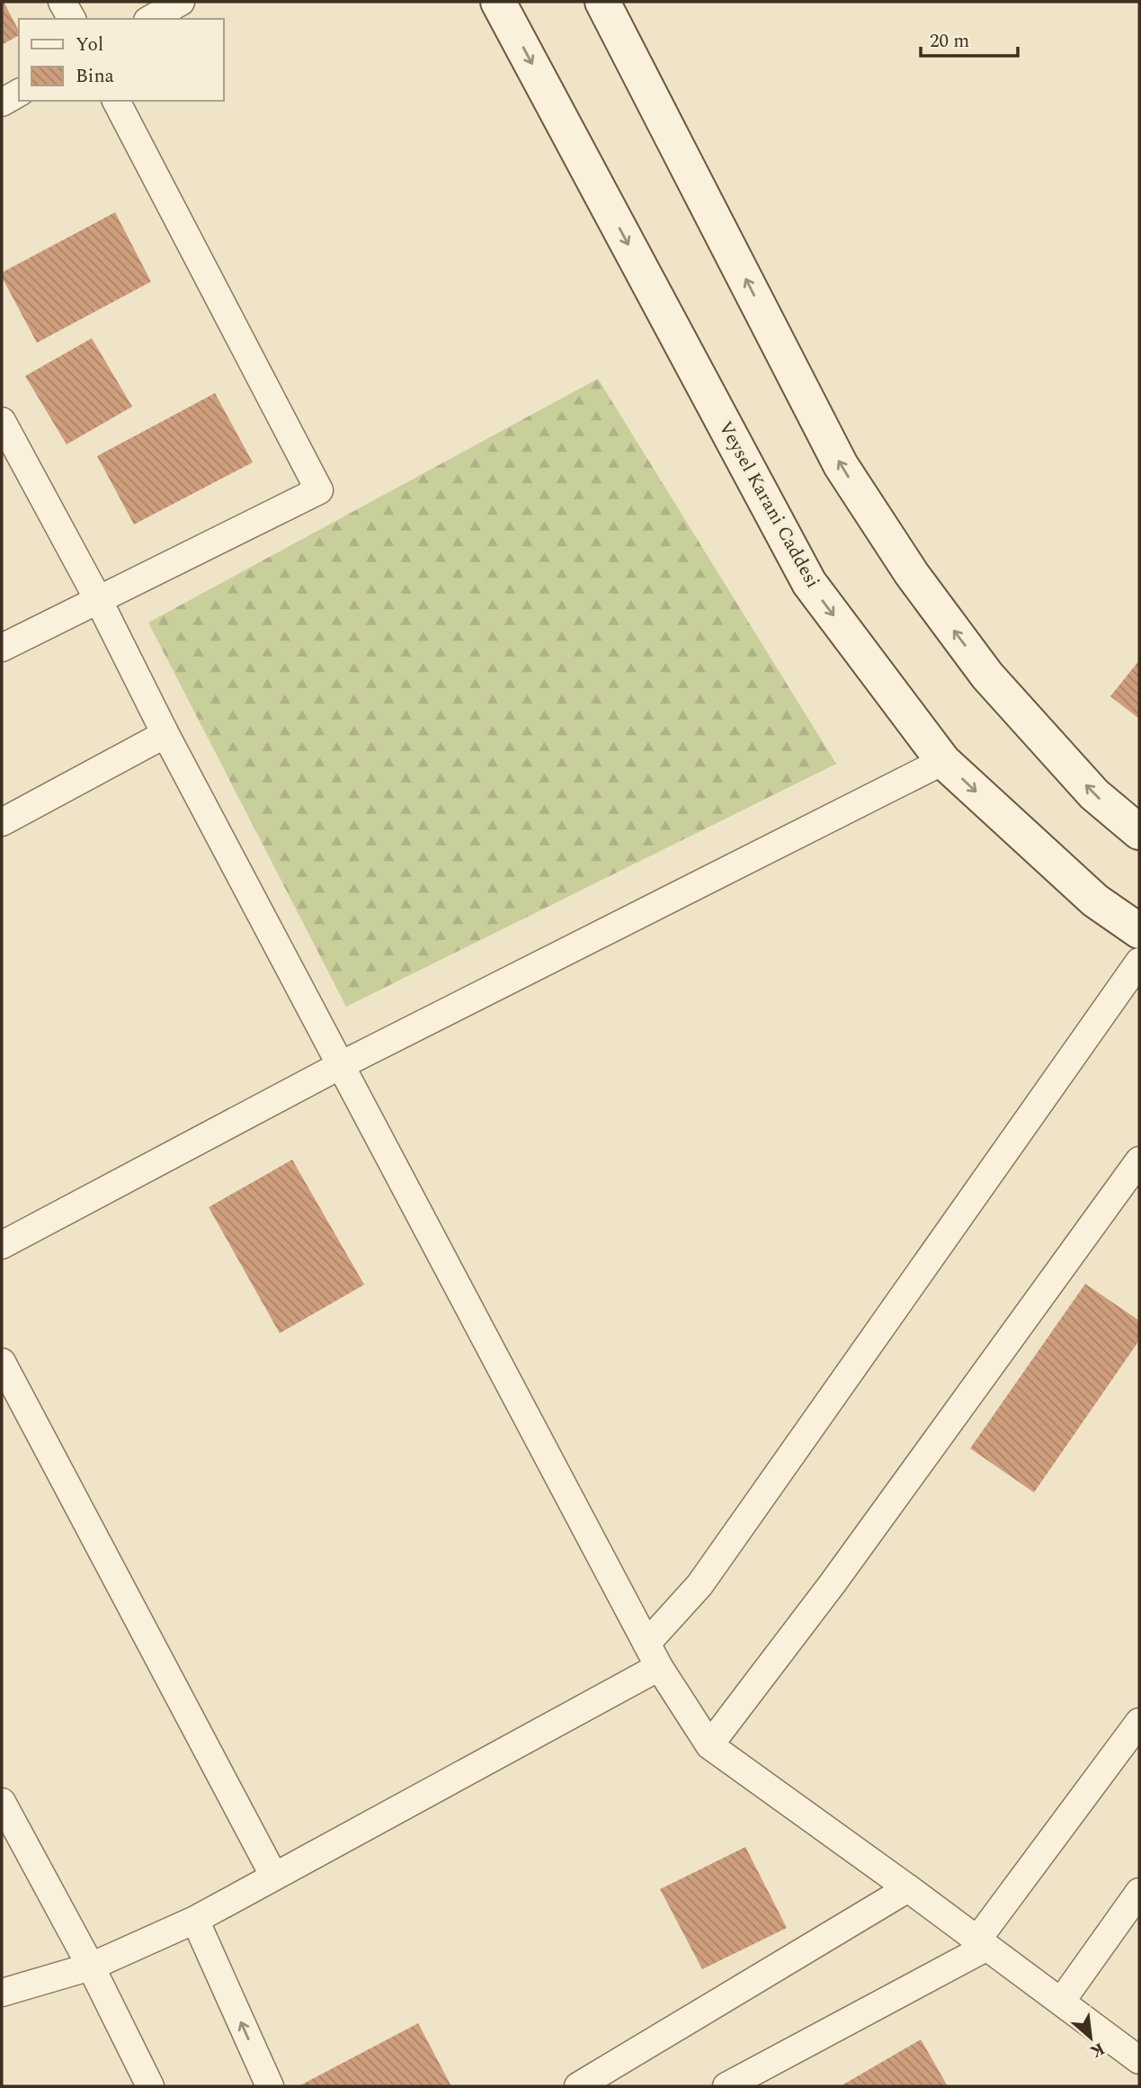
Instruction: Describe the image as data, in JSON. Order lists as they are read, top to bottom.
{
  "streets": {
    "main road": ["Veysel Karani Caddesi"]
  },
  "legend": ["Yol", "Bina"],
  "scale_bar": "20 m",
  "north": "bottom right"
}
